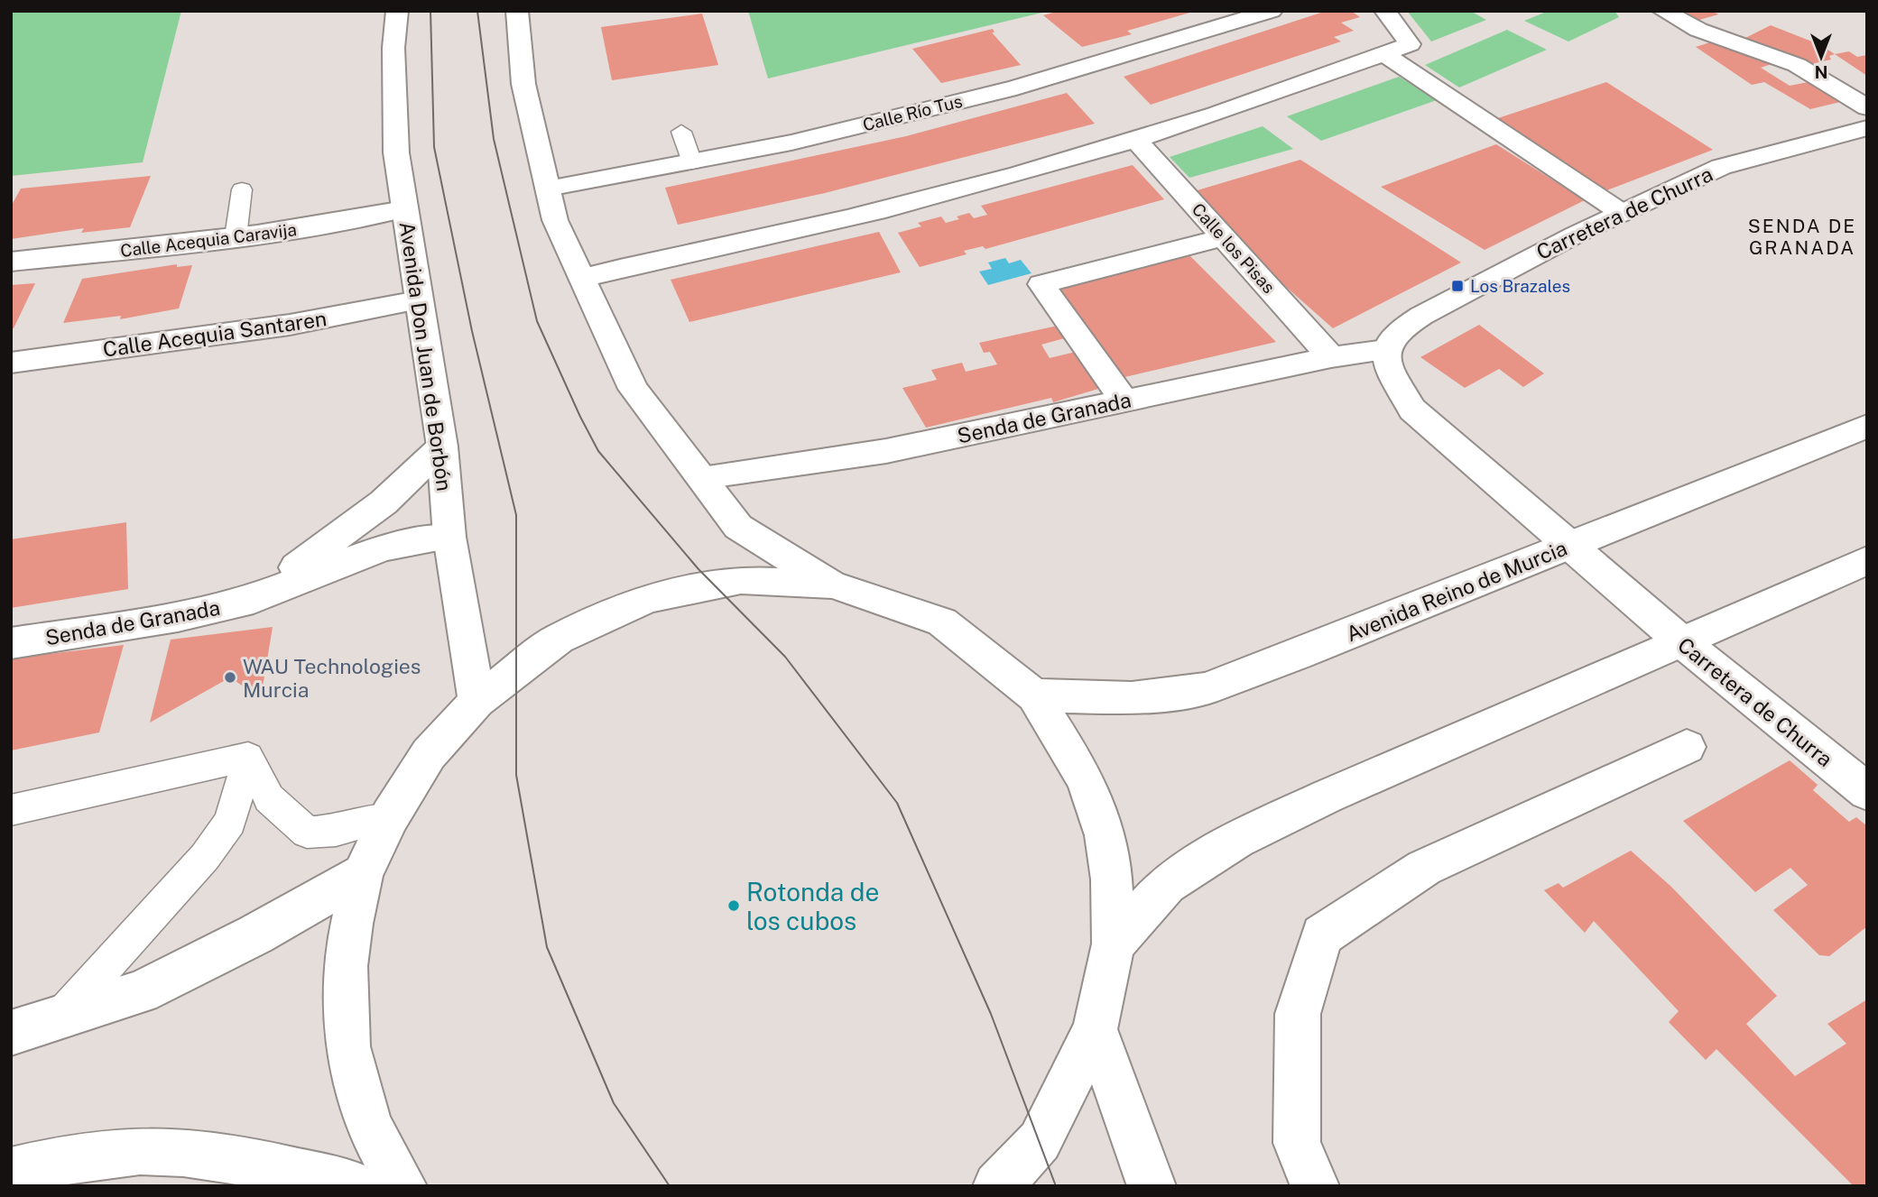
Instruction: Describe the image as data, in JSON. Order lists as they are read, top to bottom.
{
  "streets": {
    "street": [
      "Calle Río Tus",
      "Carretera de Churra",
      "Calle Acequia Caravija",
      "Calle los Pisas",
      "Calle Acequia Santaren",
      "Avenida Don Juan de Borbón",
      "Senda de Granada",
      "Avenida Reino de Murcia"
    ]
  },
  "crossings": [
    ["Carretera de Churra", "Senda de Granada"],
    ["Carretera de Churra", "Avenida Reino de Murcia"],
    ["Calle Acequia Caravija", "Avenida Don Juan de Borbón"],
    ["Calle los Pisas", "Senda de Granada"],
    ["Calle Acequia Santaren", "Avenida Don Juan de Borbón"],
    ["Avenida Don Juan de Borbón", "Senda de Granada"]
  ],
  "districts": ["SENDA DE GRANADA"],
  "places": {
    "transit": ["Los Brazales"],
    "other": ["WAU Technologies Murcia", "Rotonda de los cubos"]
  },
  "north": "bottom"
}
